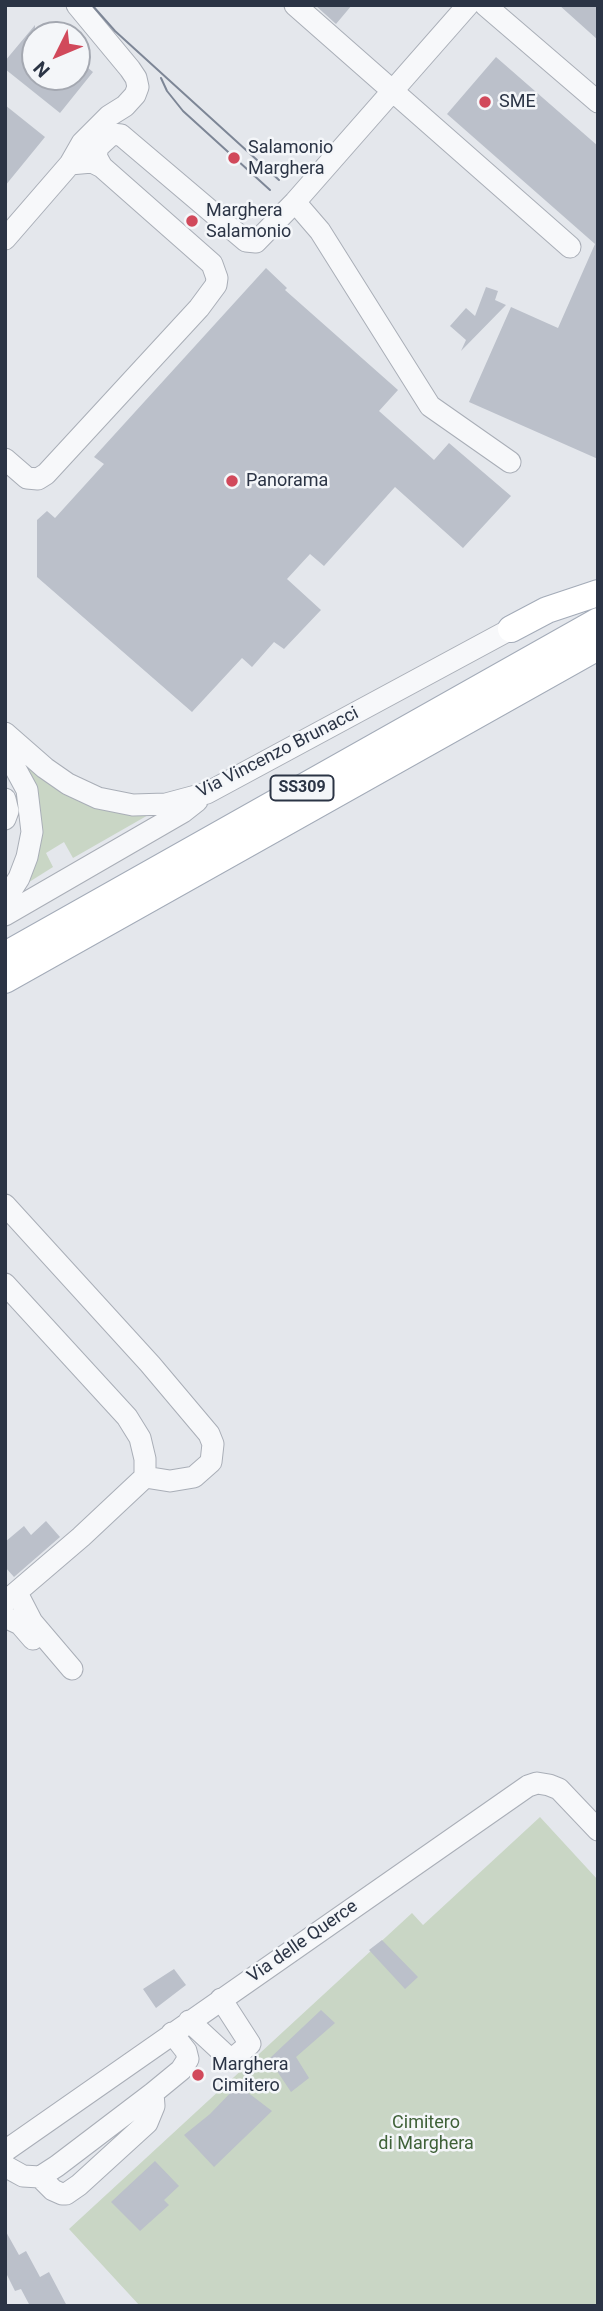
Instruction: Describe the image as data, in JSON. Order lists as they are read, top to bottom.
{
  "streets": {
    "main road": ["SS309"],
    "street": ["Via Vincenzo Brunacci", "Via delle Querce"]
  },
  "parks": ["Cimitero di Marghera"],
  "places": [
    "SME",
    "Salamonio Marghera",
    "Marghera Salamonio",
    "Panorama",
    "Marghera Cimitero"
  ],
  "north": "bottom left"
}
